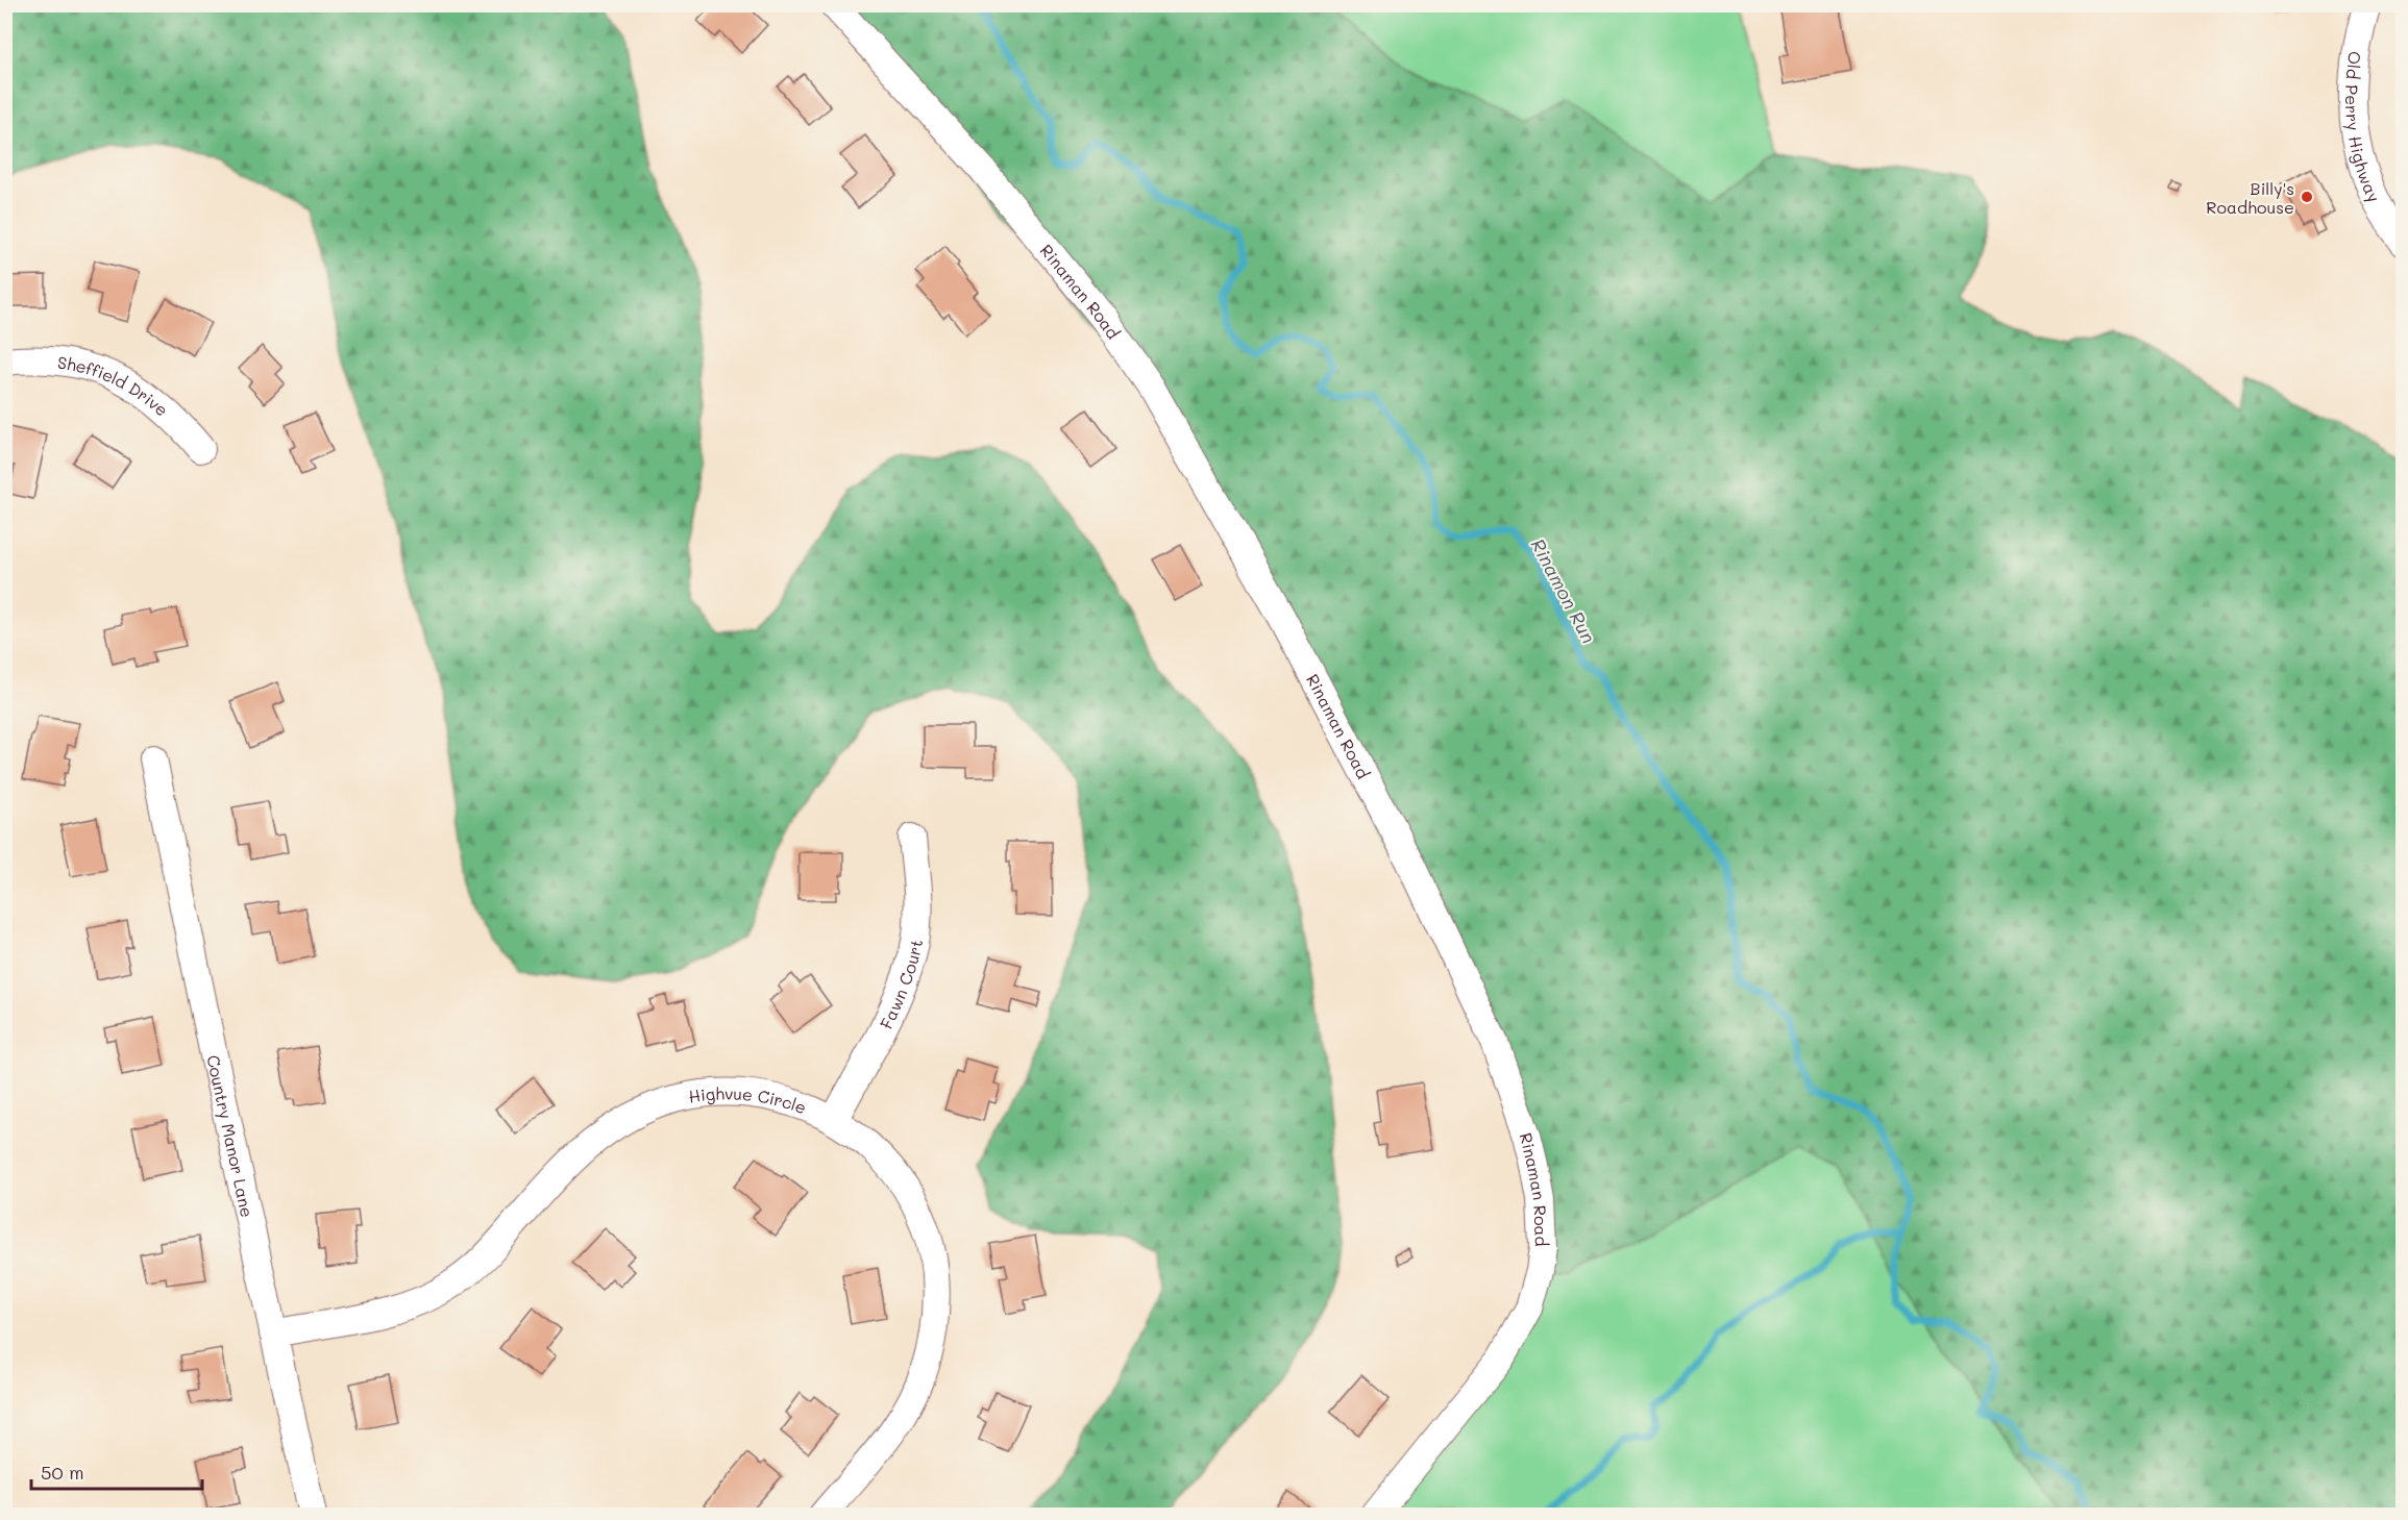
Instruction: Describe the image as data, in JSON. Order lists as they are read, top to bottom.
{
  "streets": {
    "street": [
      "Old Perry Highway",
      "Rinaman Road",
      "Sheffield Drive",
      "Fawn Court",
      "Highvue Circle",
      "Country Manor Lane"
    ]
  },
  "crossings": [
    ["Fawn Court", "Highvue Circle"],
    ["Highvue Circle", "Country Manor Lane"]
  ],
  "water": ["Rinamon Run"],
  "places": ["Billy's Roadhouse"],
  "scale_bar": "50 m"
}
